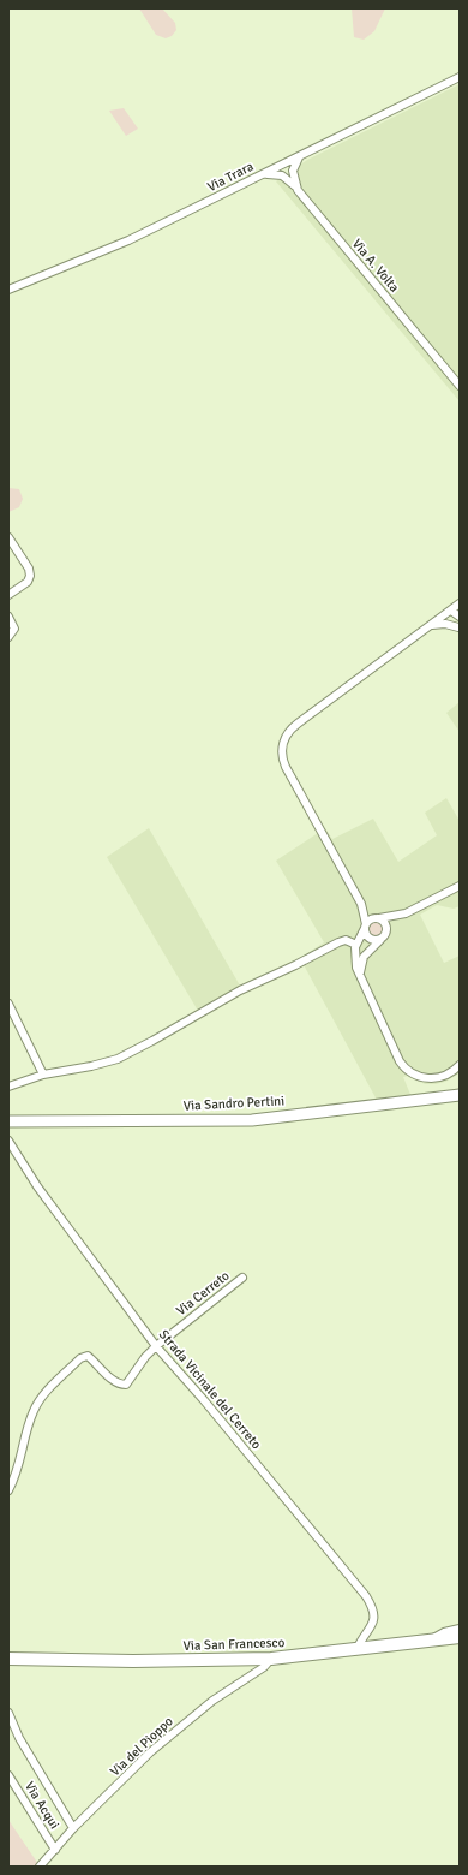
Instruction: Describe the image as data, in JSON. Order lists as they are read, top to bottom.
{
  "streets": {
    "main road": ["Via Sandro Pertini", "Via San Francesco"],
    "street": [
      "Via Trara",
      "Via A. Volta",
      "Via Cerreto",
      "Strada Vicinale del Cerreto",
      "Via del Pioppo",
      "Via Acqui"
    ]
  },
  "crossings": [
    ["Via Trara", "Via A. Volta"],
    ["Via Cerreto", "Strada Vicinale del Cerreto"],
    ["Strada Vicinale del Cerreto", "Via San Francesco"],
    ["Via San Francesco", "Via del Pioppo"],
    ["Via del Pioppo", "Via Acqui"]
  ]
}
